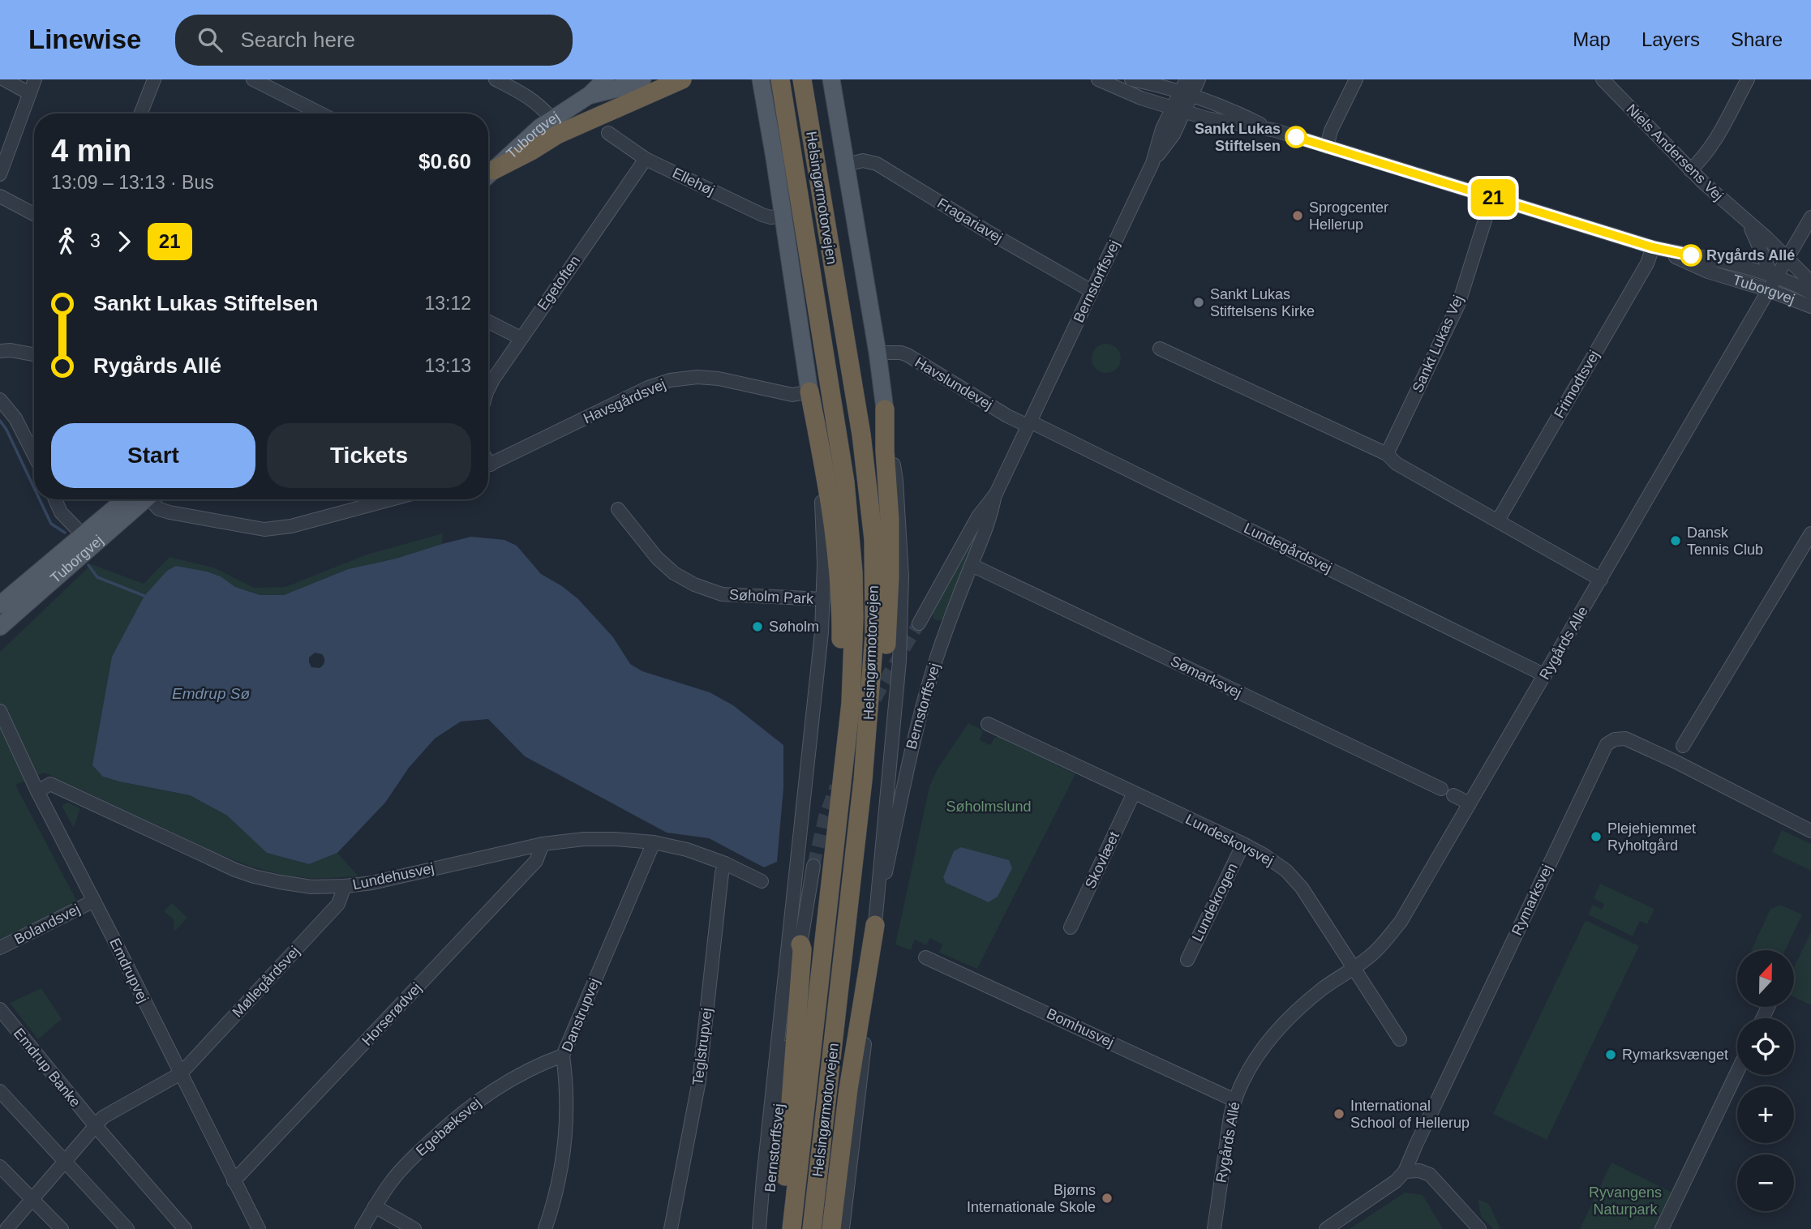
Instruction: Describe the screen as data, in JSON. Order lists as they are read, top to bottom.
{
  "streets": {
    "highway": ["Helsingørmotorvejen"],
    "main road": ["Tuborgvej"],
    "street": [
      "Niels Andersens Vej",
      "Ellehøj",
      "Fragariavej",
      "Bernstorffsvej",
      "Egetoften",
      "Sankt Lukas Vej",
      "Havslundevej",
      "Frimodtsvej",
      "Havsgårdsvej",
      "Lundegårdsvej",
      "Søholm Park",
      "Rygårds Alle",
      "Sømarksvej",
      "Lundeskovsvej",
      "Skovlæet",
      "Lundehusvej",
      "Rymarksvej",
      "Lundekrogen",
      "Bolandsvej",
      "Emdrupvej",
      "Møllegårdsvej",
      "Horserødvej",
      "Danstrupvej",
      "Bomhusvej",
      "Teglstrupvej",
      "Emdrup Banke",
      "Egebæksvej",
      "Rygårds Allé"
    ]
  },
  "crossings": [
    ["Tuborgvej", "Niels Andersens Vej"],
    ["Tuborgvej", "Bernstorffsvej"],
    ["Tuborgvej", "Sankt Lukas Vej"],
    ["Tuborgvej", "Frimodtsvej"],
    ["Tuborgvej", "Rygårds Alle"],
    ["Niels Andersens Vej", "Rygårds Alle"],
    ["Ellehøj", "Egetoften"],
    ["Fragariavej", "Bernstorffsvej"],
    ["Bernstorffsvej", "Havslundevej"],
    ["Bernstorffsvej", "Lundegårdsvej"],
    ["Bernstorffsvej", "Sømarksvej"],
    ["Havslundevej", "Lundegårdsvej"],
    ["Lundegårdsvej", "Rygårds Alle"],
    ["Rygårds Alle", "Lundeskovsvej"],
    ["Rygårds Alle", "Rygårds Allé"],
    ["Lundeskovsvej", "Skovlæet"],
    ["Lundeskovsvej", "Lundekrogen"],
    ["Lundehusvej", "Emdrupvej"],
    ["Lundehusvej", "Møllegårdsvej"],
    ["Lundehusvej", "Horserødvej"],
    ["Lundehusvej", "Danstrupvej"],
    ["Lundehusvej", "Teglstrupvej"],
    ["Bolandsvej", "Emdrupvej"],
    ["Emdrupvej", "Møllegårdsvej"],
    ["Emdrupvej", "Horserødvej"],
    ["Danstrupvej", "Egebæksvej"],
    ["Bomhusvej", "Rygårds Allé"]
  ],
  "water": ["Emdrup Sø"],
  "parks": ["Søholmslund", "Ryvangens Naturpark"],
  "places": [
    "Sankt Lukas Stiftelsen",
    "Sprogcenter Hellerup",
    "Rygårds Allé",
    "Sankt Lukas Stiftelsens Kirke",
    "Dansk Tennis Club",
    "Søholm",
    "Plejehjemmet Ryholtgård",
    "Rymarksvænget",
    "International School of Hellerup",
    "Bjørns Internationale Skole"
  ],
  "lines": ["bus line 21"],
  "north": "top",
  "page": {
    "header": "Linewise",
    "search": "Search here",
    "nav": ["Map", "Layers", "Share"],
    "on_map": "21",
    "heading": ["4 min", "13:09 – 13:13 · Bus", "$0.60"],
    "legs": ["3", "21"],
    "list": [
      {
        "name": "Sankt Lukas Stiftelsen",
        "value": "13:12"
      },
      {
        "name": "Rygårds Allé",
        "value": "13:13"
      }
    ],
    "buttons": ["Start", "Tickets"],
    "map_buttons": ["+", "−"]
  }
}
